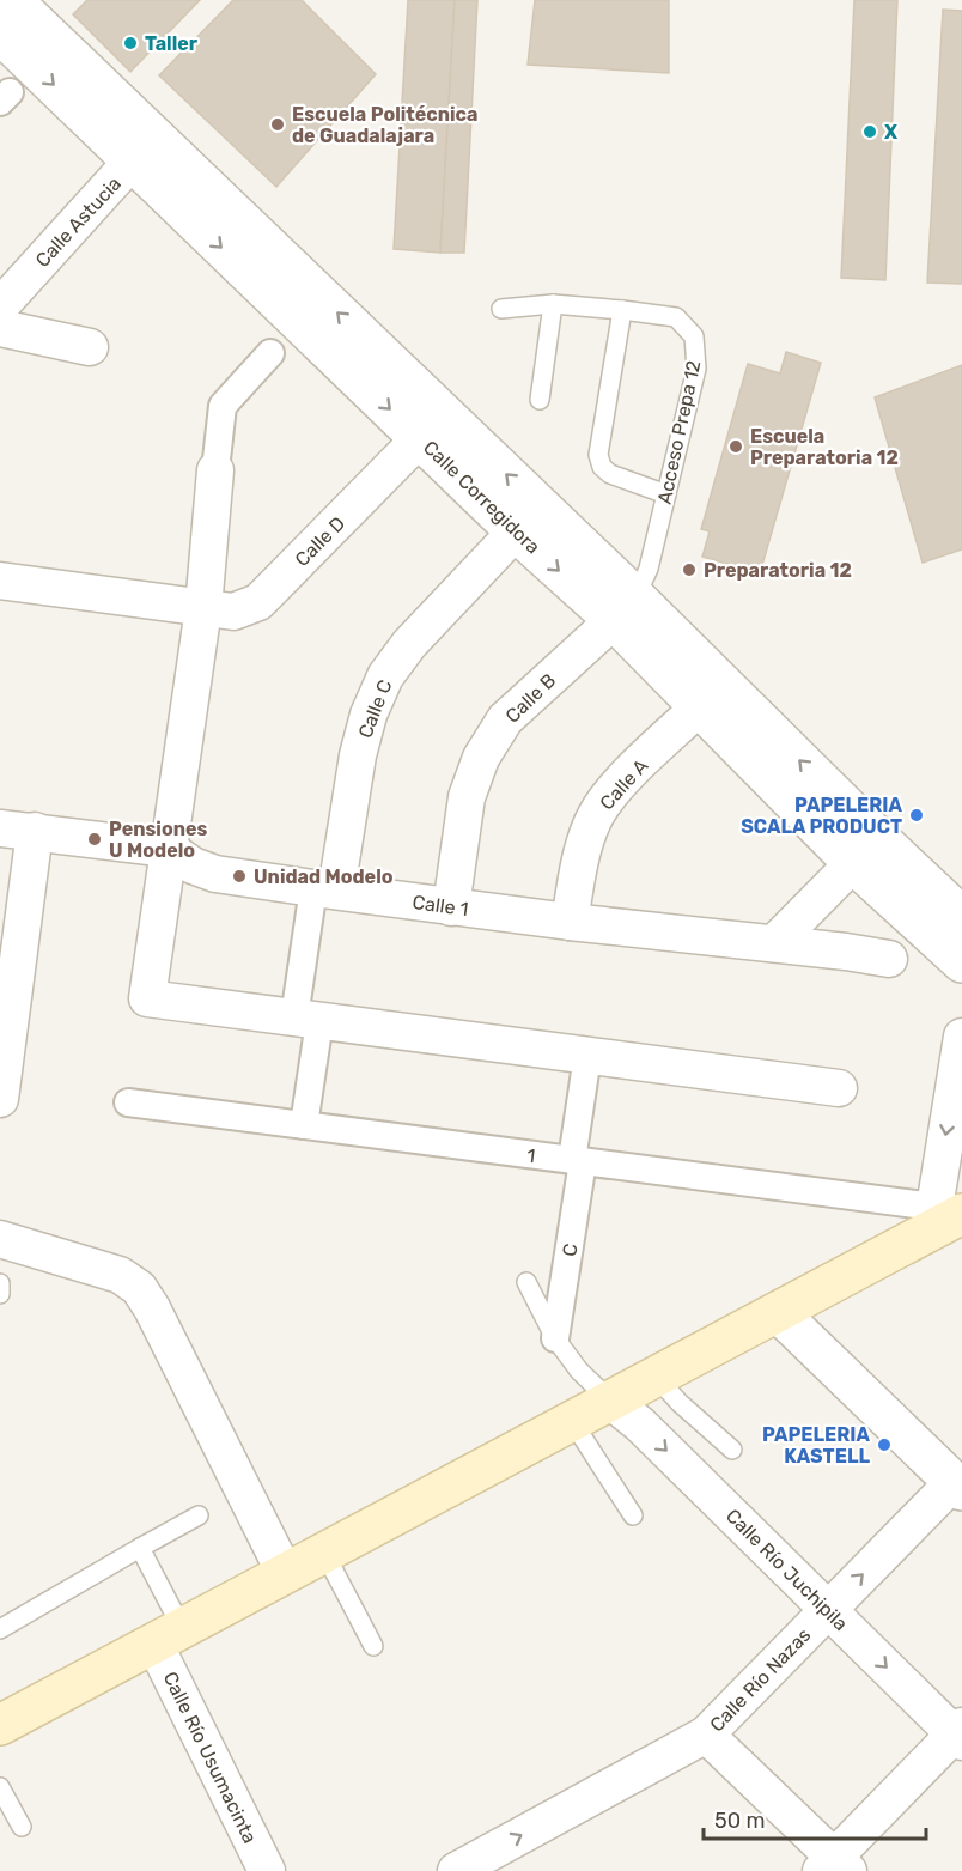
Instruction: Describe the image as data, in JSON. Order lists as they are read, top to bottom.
{
  "streets": {
    "street": [
      "Calle Astucia",
      "Calle Corregidora",
      "Calle D",
      "Calle B",
      "Calle C",
      "Calle A",
      "Calle 1",
      "1",
      "C",
      "Calle Río Juchipila",
      "Calle Río Nazas",
      "Calle Río Usumacinta"
    ],
    "lane": ["Acceso Prepa 12"]
  },
  "crossings": [
    ["Calle Astucia", "Calle Corregidora"],
    ["Acceso Prepa 12", "Calle Corregidora"],
    ["Acceso Prepa 12", "Calle B"],
    ["Calle Corregidora", "Calle D"],
    ["Calle Corregidora", "Calle B"],
    ["Calle Corregidora", "Calle C"],
    ["Calle Corregidora", "Calle A"],
    ["Calle B", "Calle 1"],
    ["Calle C", "Calle 1"],
    ["Calle A", "Calle 1"],
    ["1", "C"],
    ["Calle Río Juchipila", "Calle Río Nazas"]
  ],
  "one_way": ["Calle Río Nazas"],
  "places": [
    "Taller",
    "Escuela Politécnica de Guadalajara",
    "X",
    "Escuela Preparatoria 12",
    "Preparatoria 12",
    "PAPELERIA SCALA PRODUCT",
    "Pensiones U Modelo",
    "Unidad Modelo",
    "PAPELERIA KASTELL"
  ],
  "scale_bar": "50 m"
}
